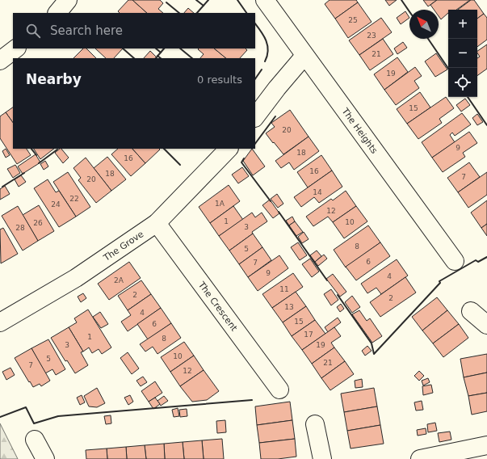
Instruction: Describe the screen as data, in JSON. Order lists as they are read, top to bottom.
{
  "streets": {
    "street": ["The Heights", "The Grove", "The Crescent"]
  },
  "crossings": [
    ["The Grove", "The Crescent"]
  ],
  "house_numbers": [
    "25",
    "23",
    "21",
    "19",
    "15",
    "20",
    "9",
    "18",
    "16",
    "16",
    "18",
    "7",
    "20",
    "14",
    "22",
    "1A",
    "24",
    "12",
    "1",
    "10",
    "26",
    "3",
    "28",
    "8",
    "5",
    "6",
    "7",
    "9",
    "4",
    "2A",
    "11",
    "2",
    "2",
    "13",
    "4",
    "15",
    "6",
    "17",
    "1",
    "8",
    "3",
    "19",
    "10",
    "5",
    "21",
    "7",
    "12"
  ],
  "north": "top left",
  "page": {
    "map_buttons": ["+", "−"],
    "search": "Search here",
    "heading": ["Nearby", "0 results"]
  }
}
